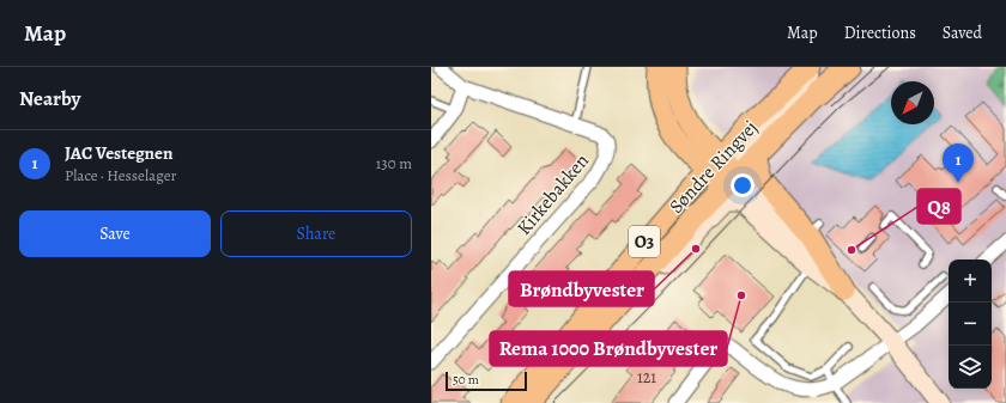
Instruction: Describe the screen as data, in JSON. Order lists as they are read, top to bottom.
{
  "streets": {
    "main road": ["Søndre Ringvej", "O3"],
    "street": ["Kirkebakken"]
  },
  "places": ["Brøndbyvester", "Q8", "Rema 1000 Brøndbyvester"],
  "house_numbers": ["121"],
  "scale_bar": "50 m",
  "north": "bottom left",
  "page": {
    "header": "Map",
    "nav": ["Map", "Directions", "Saved"],
    "heading": "Nearby",
    "list": [
      {
        "mark": "1",
        "name": "JAC Vestegnen",
        "note": "Place · Hesselager",
        "value": "130 m"
      }
    ],
    "pins": "1",
    "buttons": ["Save", "Share"],
    "map_buttons": ["+", "−"],
    "scale": "50 m"
  }
}
